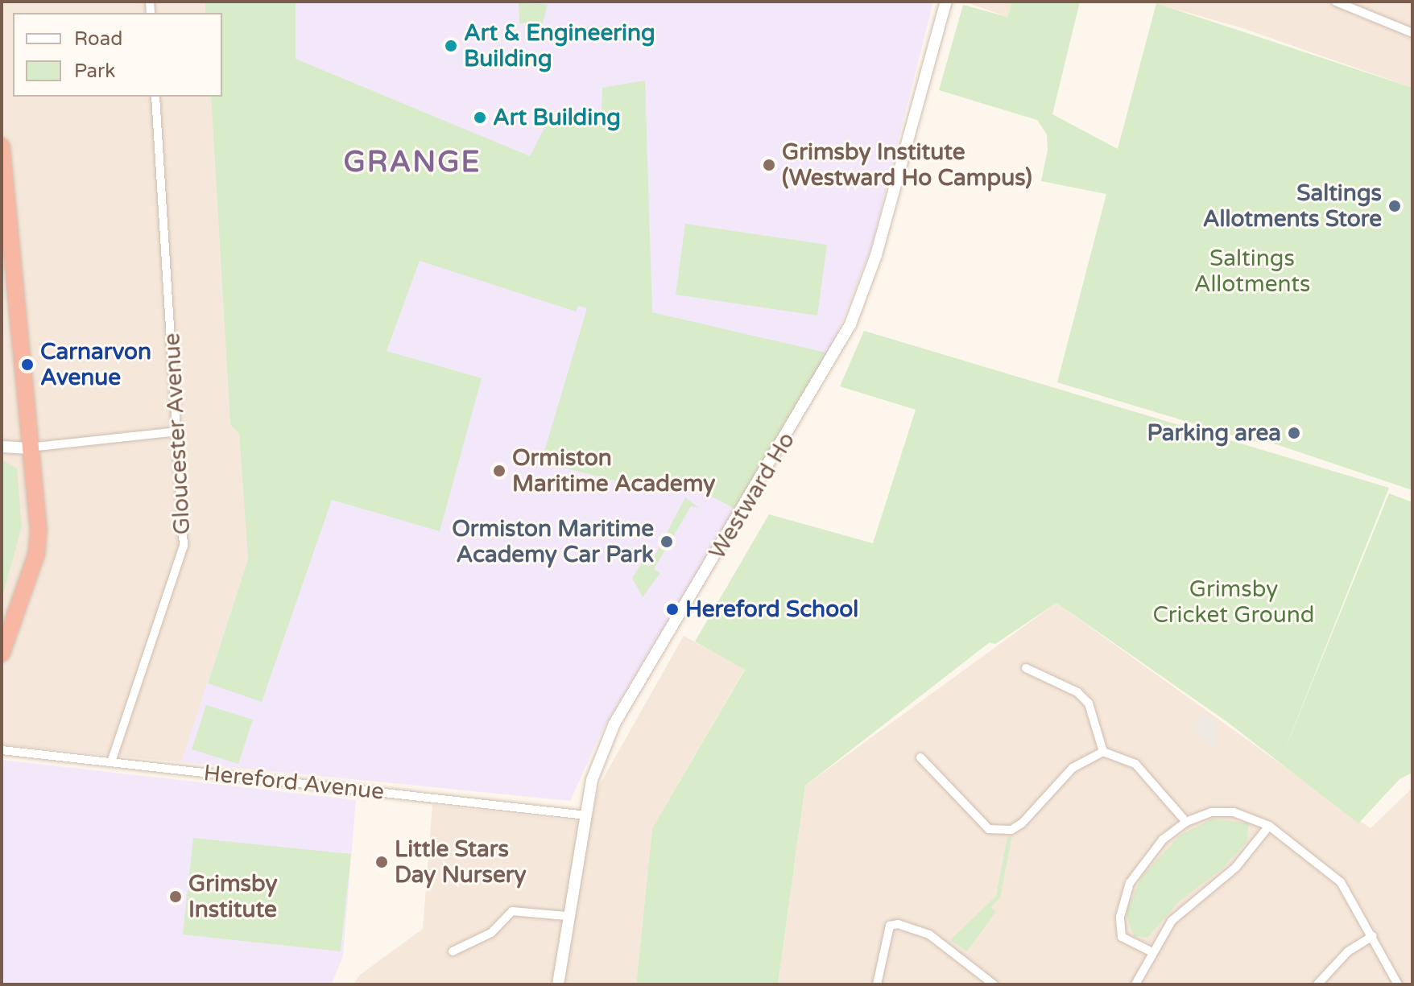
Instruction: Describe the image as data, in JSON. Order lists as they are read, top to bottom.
{
  "streets": {
    "street": ["Gloucester Avenue", "Westward Ho", "Hereford Avenue"]
  },
  "crossings": [
    ["Gloucester Avenue", "Hereford Avenue"],
    ["Westward Ho", "Hereford Avenue"]
  ],
  "districts": ["GRANGE"],
  "parks": ["Saltings Allotments", "Grimsby Cricket Ground"],
  "places": [
    "Art & Engineering Building",
    "Art Building",
    "Grimsby Institute (Westward Ho Campus)",
    "Saltings Allotments Store",
    "Carnarvon Avenue",
    "Parking area",
    "Ormiston Maritime Academy",
    "Ormiston Maritime Academy Car Park",
    "Hereford School",
    "Little Stars Day Nursery",
    "Grimsby Institute"
  ],
  "legend": ["Road", "Park"]
}
